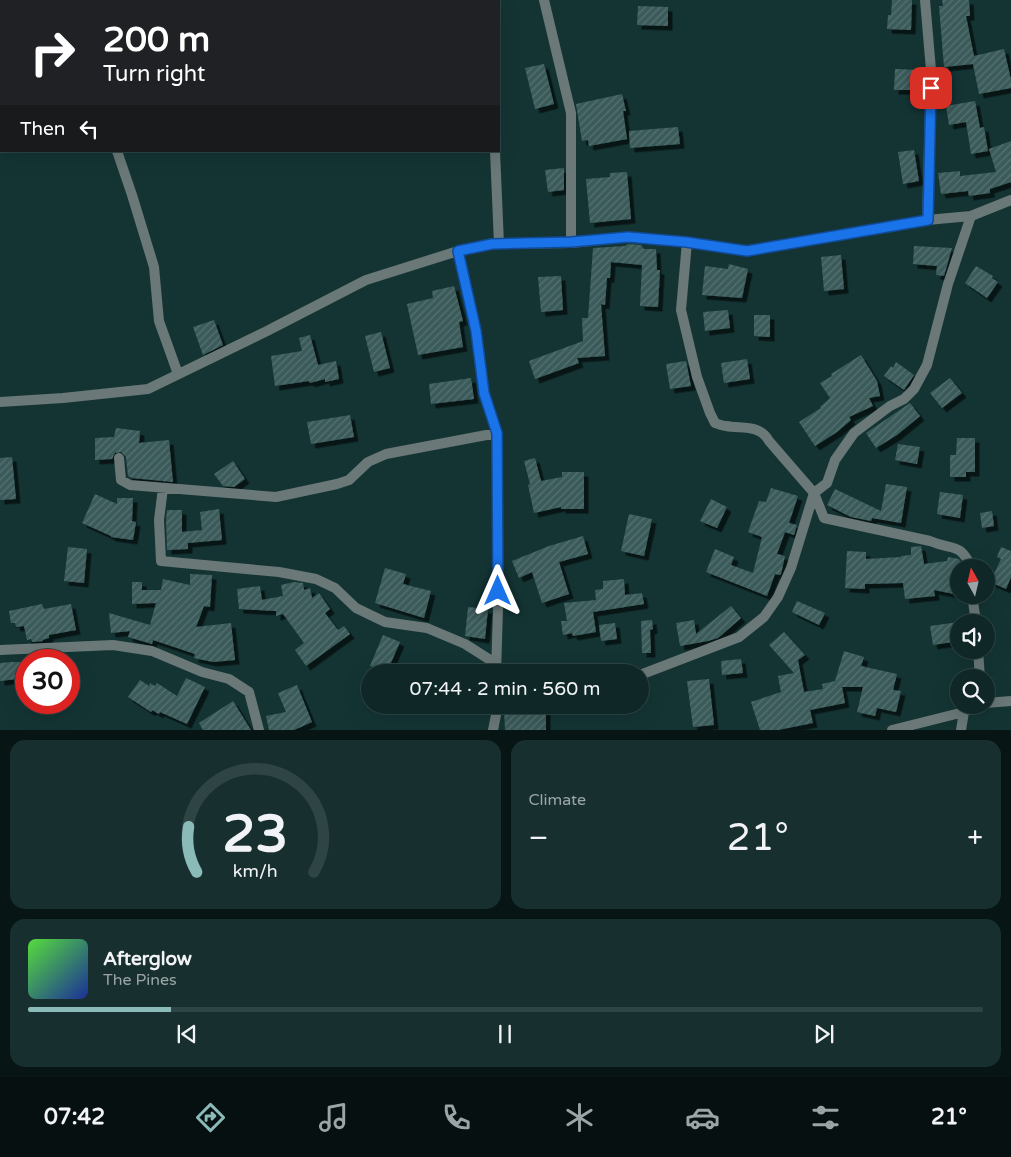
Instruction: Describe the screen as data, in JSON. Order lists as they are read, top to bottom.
{
  "north": "top",
  "page": {
    "turn": ["200 m", "Turn right"],
    "then": "Then",
    "limit": "30",
    "trip": "07:44 · 2 min · 560 m",
    "tile": "Climate",
    "heat": ["−", "21°", "+"],
    "song": ["Afterglow", "The Pines"],
    "tabs": ["07:42", "21°"],
    "gauge": ["23", "km/h"]
  }
}
